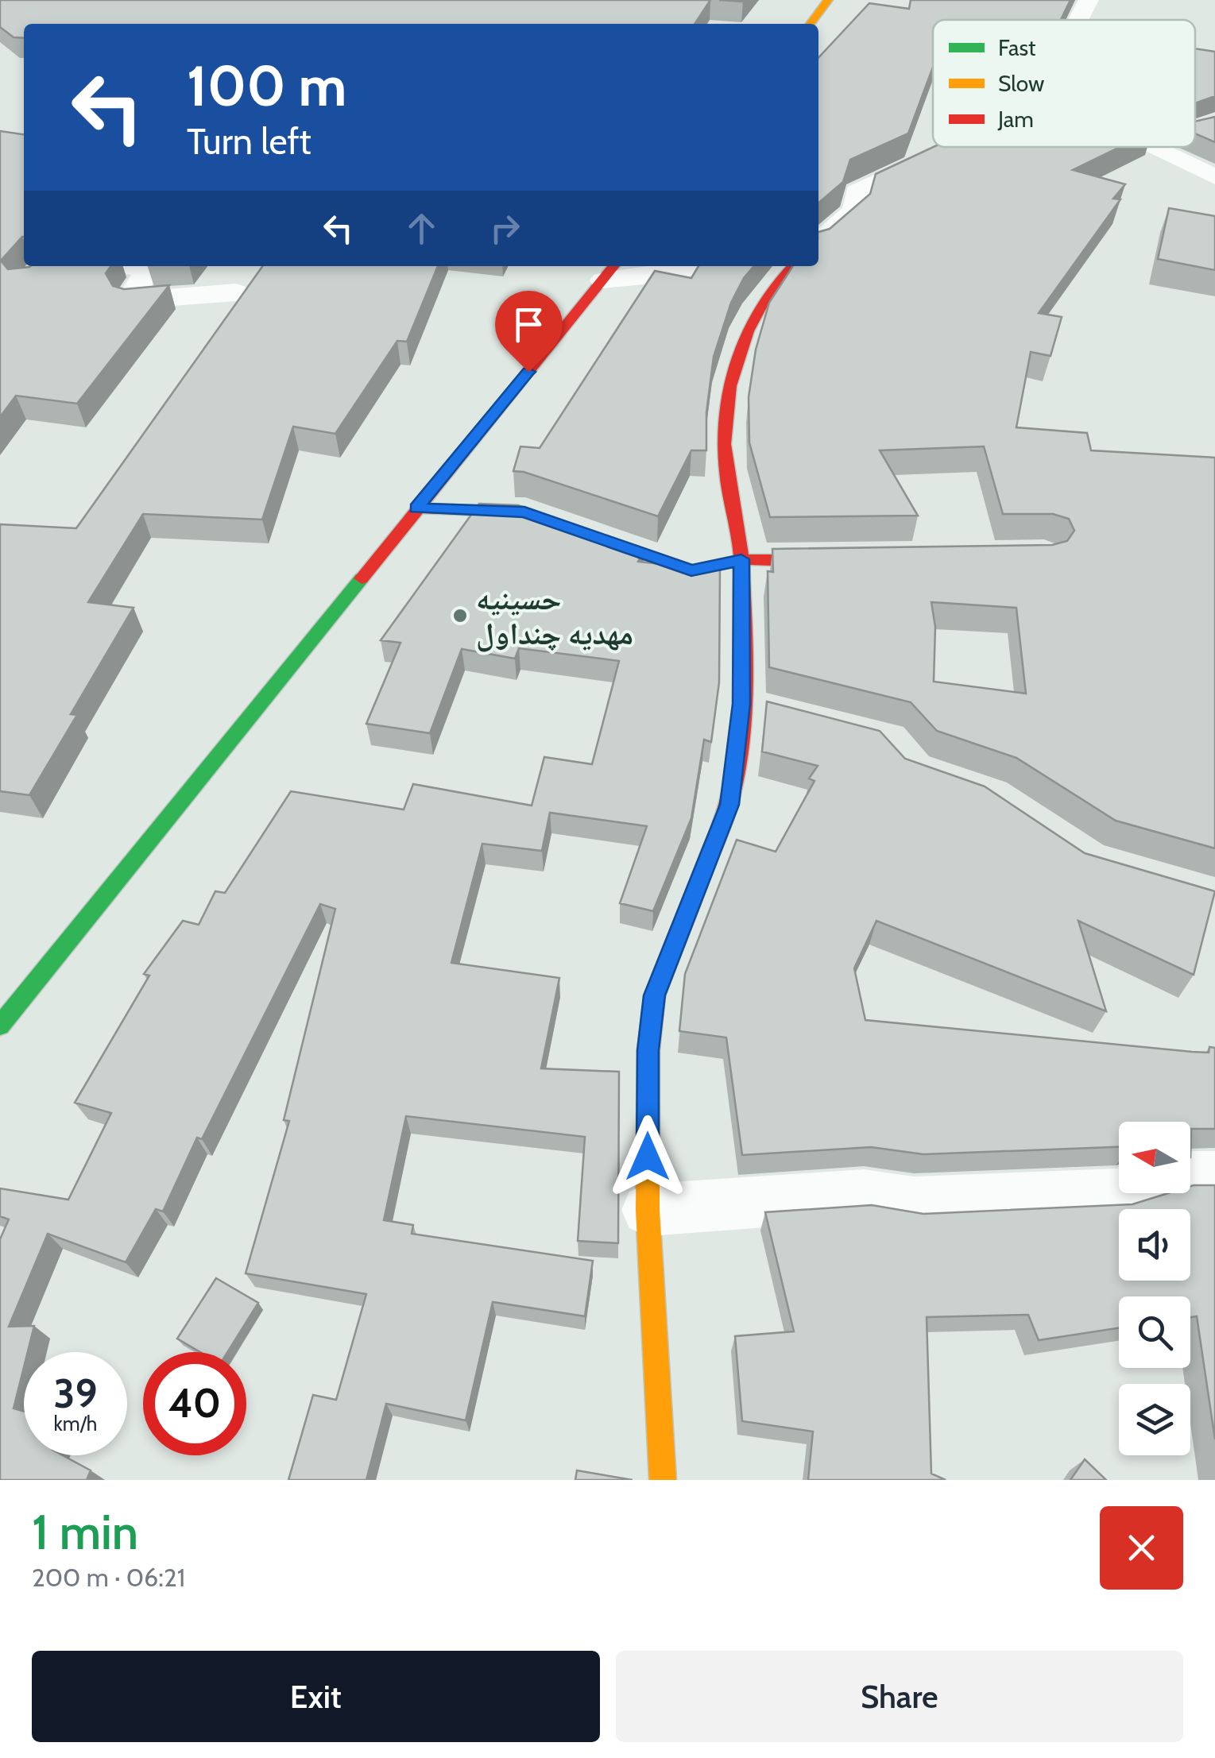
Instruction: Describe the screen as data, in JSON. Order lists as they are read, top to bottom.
{
  "places": ["حسینیه مهدیه چنداول"],
  "legend": ["Fast", "Slow", "Jam"],
  "north": "left",
  "page": {
    "turn": ["100 m", "Turn left"],
    "speed": "39 km/h",
    "limit": "40",
    "heading": ["1 min", "200 m · 06:21"],
    "buttons": ["Exit", "Share"]
  }
}
